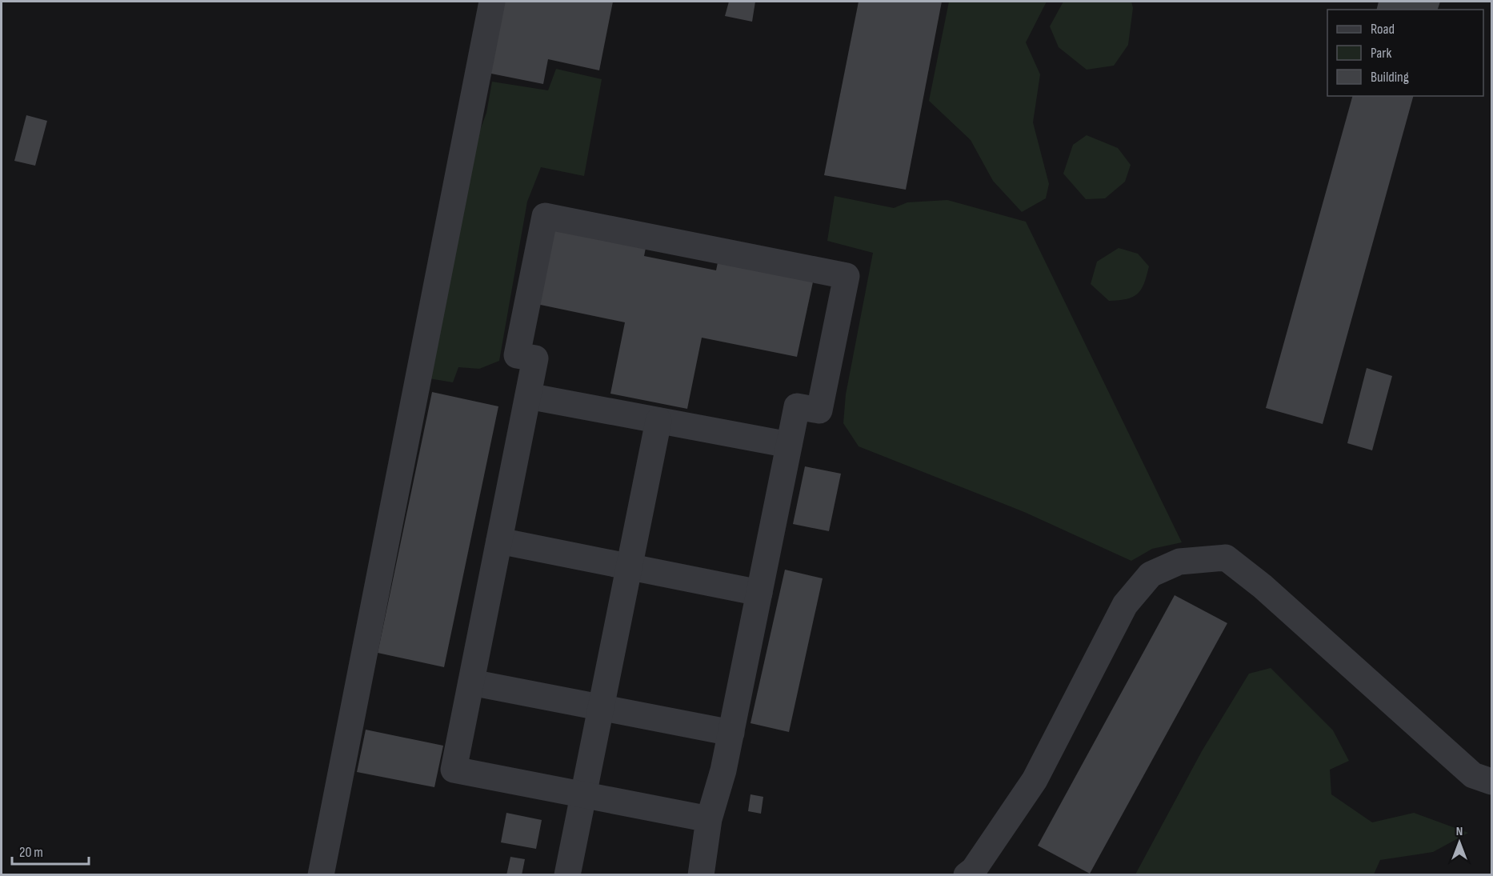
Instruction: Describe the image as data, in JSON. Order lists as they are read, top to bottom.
{
  "legend": ["Road", "Park", "Building"],
  "scale_bar": "20 m",
  "north": "top"
}
